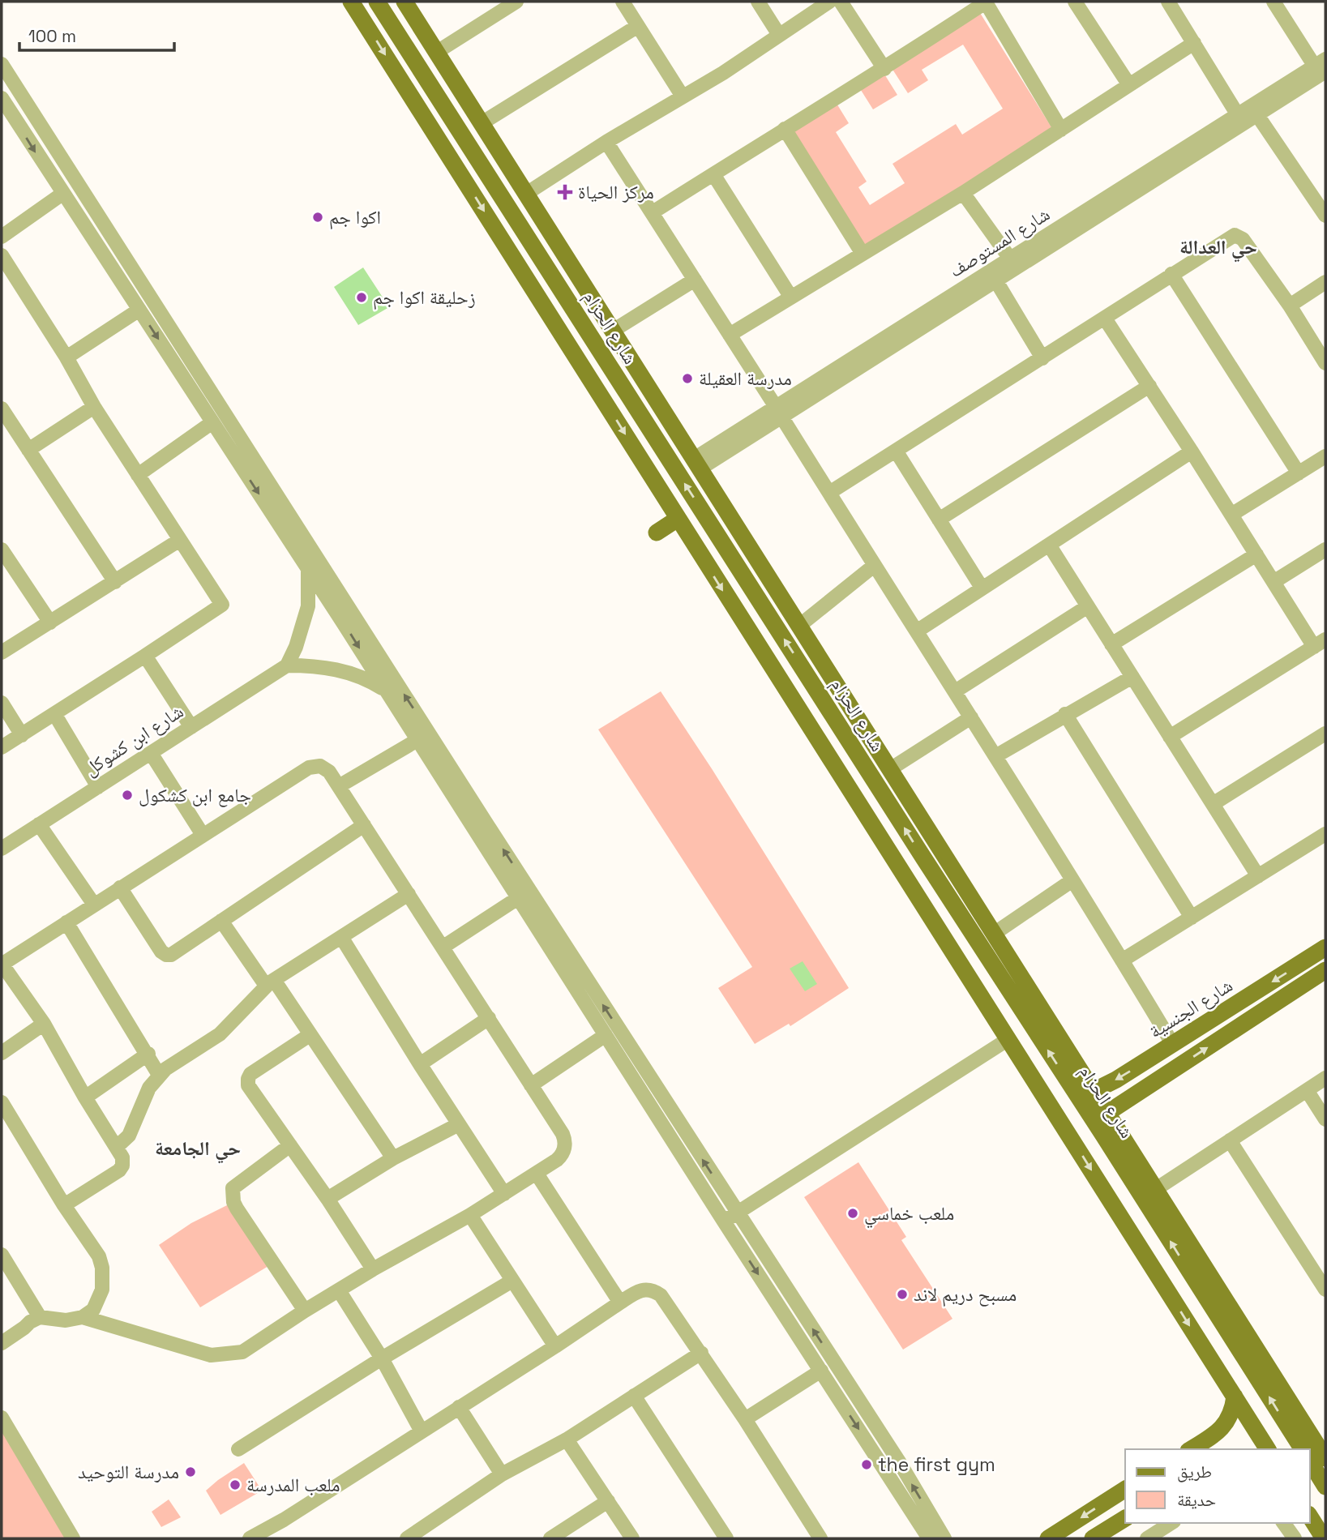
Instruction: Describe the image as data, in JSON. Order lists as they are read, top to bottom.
{
  "streets": {
    "main road": ["شارع الحزام", "شارع الجنسية"],
    "street": ["شارع المستوصف", "شارع ابن كشوكل"]
  },
  "districts": ["حي العدالة", "حي الجامعة"],
  "places": {
    "health": ["مركز الحياة"],
    "other": [
      "اكوا جم",
      "زحليقة اكوا جم",
      "مدرسة العقيلة",
      "جامع ابن كشكول",
      "ملعب خماسي",
      "مسبح دريم لاند",
      "the first gym",
      "مدرسة التوحيد",
      "ملعب المدرسة"
    ]
  },
  "legend": ["طريق", "حديقة"],
  "scale_bar": "100 m"
}
